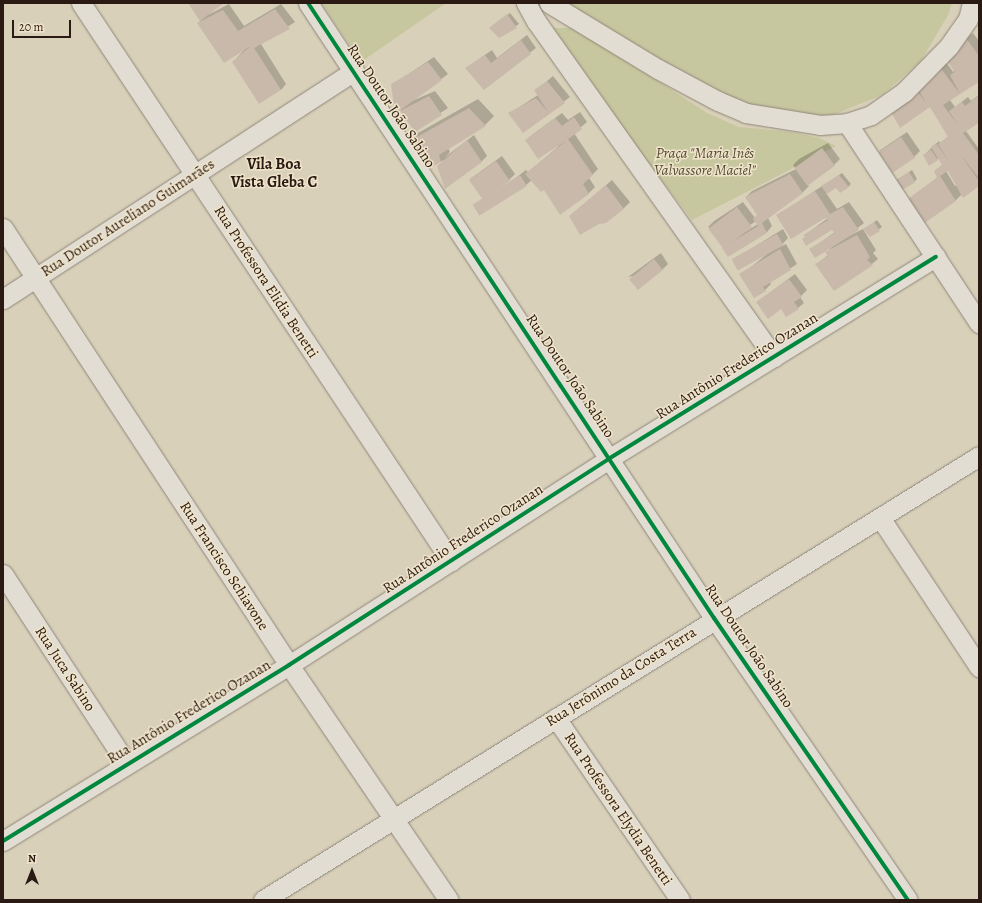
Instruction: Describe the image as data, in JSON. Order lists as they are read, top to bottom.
{
  "streets": {
    "street": [
      "Rua Doutor João Sabino",
      "Rua Doutor Aureliano Guimarães",
      "Rua Professora Elidia Benetti",
      "Rua Antônio Frederico Ozanan",
      "Rua Francisco Schiavone",
      "Rua Juca Sabino",
      "Rua Jerônimo da Costa Terra",
      "Rua Professora Elydia Benetti"
    ]
  },
  "crossings": [
    ["Rua Doutor João Sabino", "Rua Doutor Aureliano Guimarães"],
    ["Rua Doutor João Sabino", "Rua Antônio Frederico Ozanan"],
    ["Rua Doutor João Sabino", "Rua Jerônimo da Costa Terra"],
    ["Rua Doutor Aureliano Guimarães", "Rua Professora Elidia Benetti"],
    ["Rua Doutor Aureliano Guimarães", "Rua Francisco Schiavone"],
    ["Rua Professora Elidia Benetti", "Rua Antônio Frederico Ozanan"],
    ["Rua Antônio Frederico Ozanan", "Rua Francisco Schiavone"],
    ["Rua Antônio Frederico Ozanan", "Rua Juca Sabino"],
    ["Rua Francisco Schiavone", "Rua Jerônimo da Costa Terra"],
    ["Rua Jerônimo da Costa Terra", "Rua Professora Elydia Benetti"]
  ],
  "districts": ["Vila Boa Vista Gleba C"],
  "parks": ["Praça \"Maria Inês Valvassore Maciel\""],
  "scale_bar": "20 m",
  "north": "top"
}
